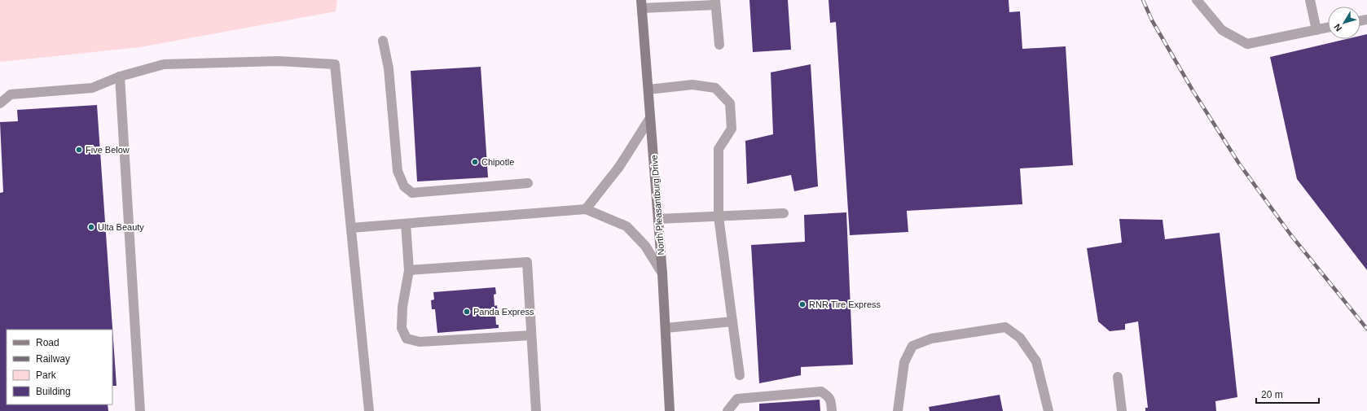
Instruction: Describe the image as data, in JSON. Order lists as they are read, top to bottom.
{
  "streets": {
    "main road": ["North Pleasantburg Drive"]
  },
  "places": [
    "Five Below",
    "Chipotle",
    "Ulta Beauty",
    "RNR Tire Express",
    "Panda Express"
  ],
  "legend": [
    "Road",
    "Railway",
    "Park",
    "Building"
  ],
  "scale_bar": "20 m",
  "north": "bottom left"
}
